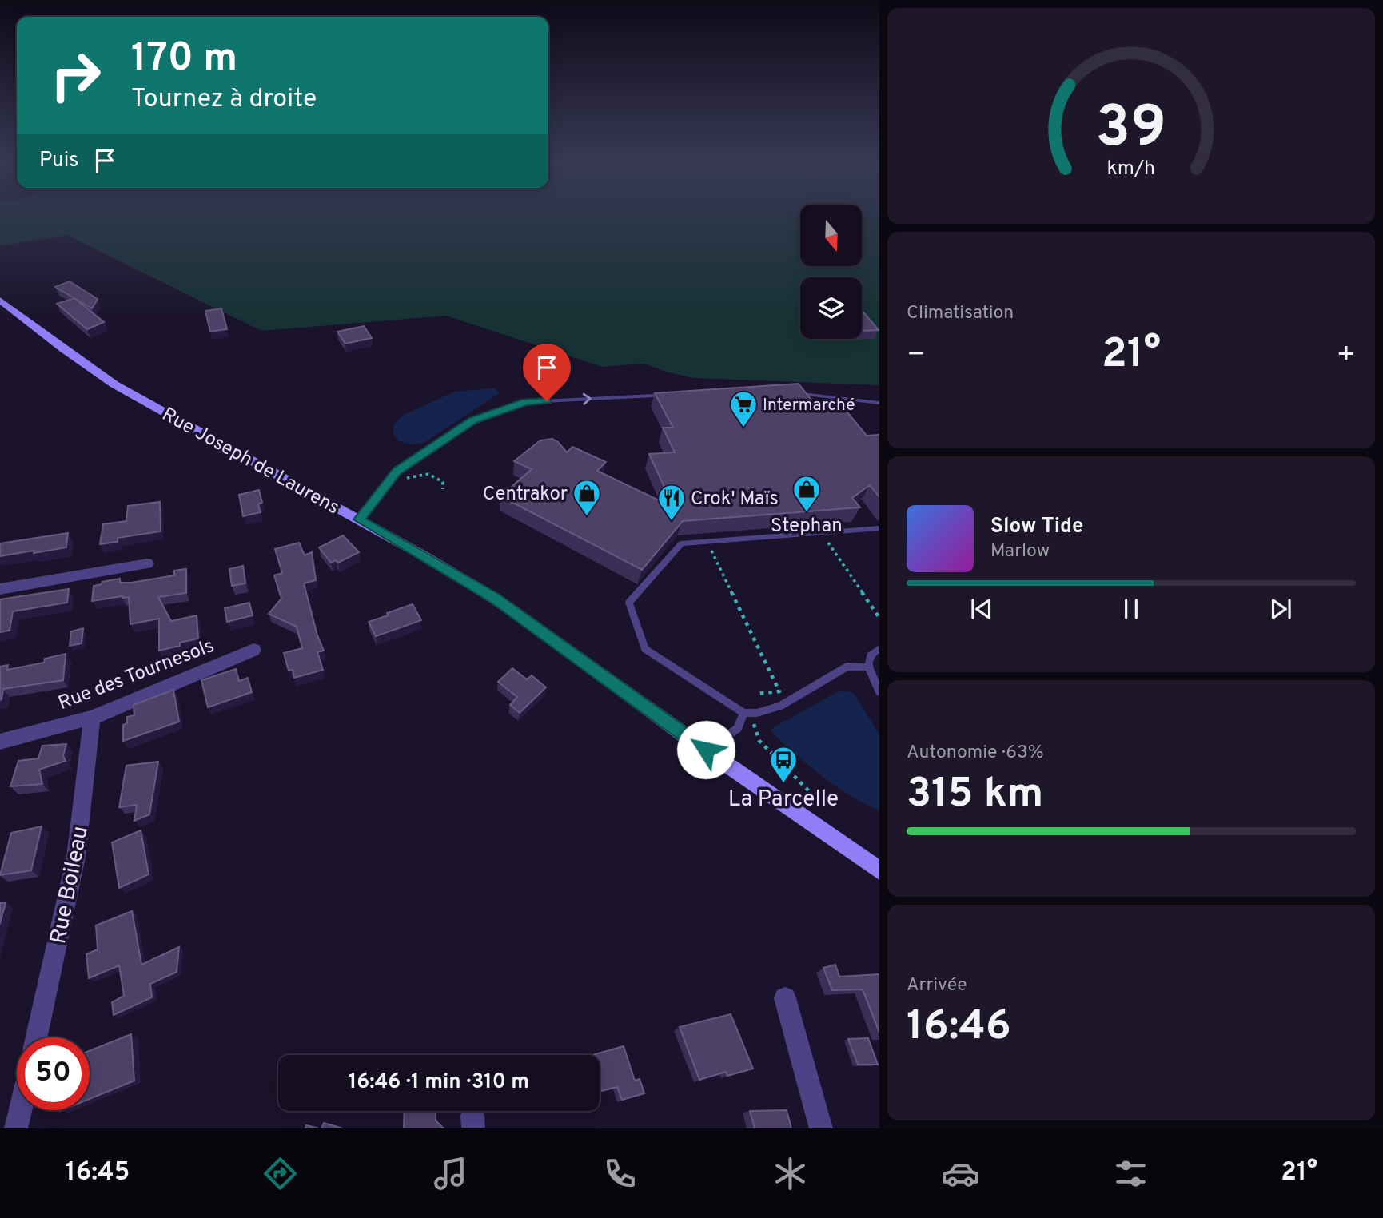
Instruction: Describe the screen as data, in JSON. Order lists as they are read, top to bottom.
{
  "streets": {
    "main road": ["Rue Joseph de Laurens"],
    "street": ["Rue des Tournesols", "Rue Boileau"]
  },
  "crossings": [
    ["Rue des Tournesols", "Rue Boileau"]
  ],
  "places": {
    "supermarket": ["Intermarché"],
    "shop": ["Stephan", "Centrakor"],
    "restaurant": ["Crok' Maïs"],
    "bus stop": ["La Parcelle"]
  },
  "north": "bottom",
  "page": {
    "turn": ["170 m", "Tournez à droite"],
    "then": "Puis",
    "tile": [
      "Climatisation",
      ["Autonomie · 63%", "315 km"],
      ["Arrivée", "16:46"]
    ],
    "heat": ["−", "21°", "+"],
    "song": ["Slow Tide", "Marlow"],
    "limit": "50",
    "trip": "16:46 · 1 min · 310 m",
    "tabs": ["16:45", "21°"],
    "gauge": ["39", "km/h"]
  }
}
